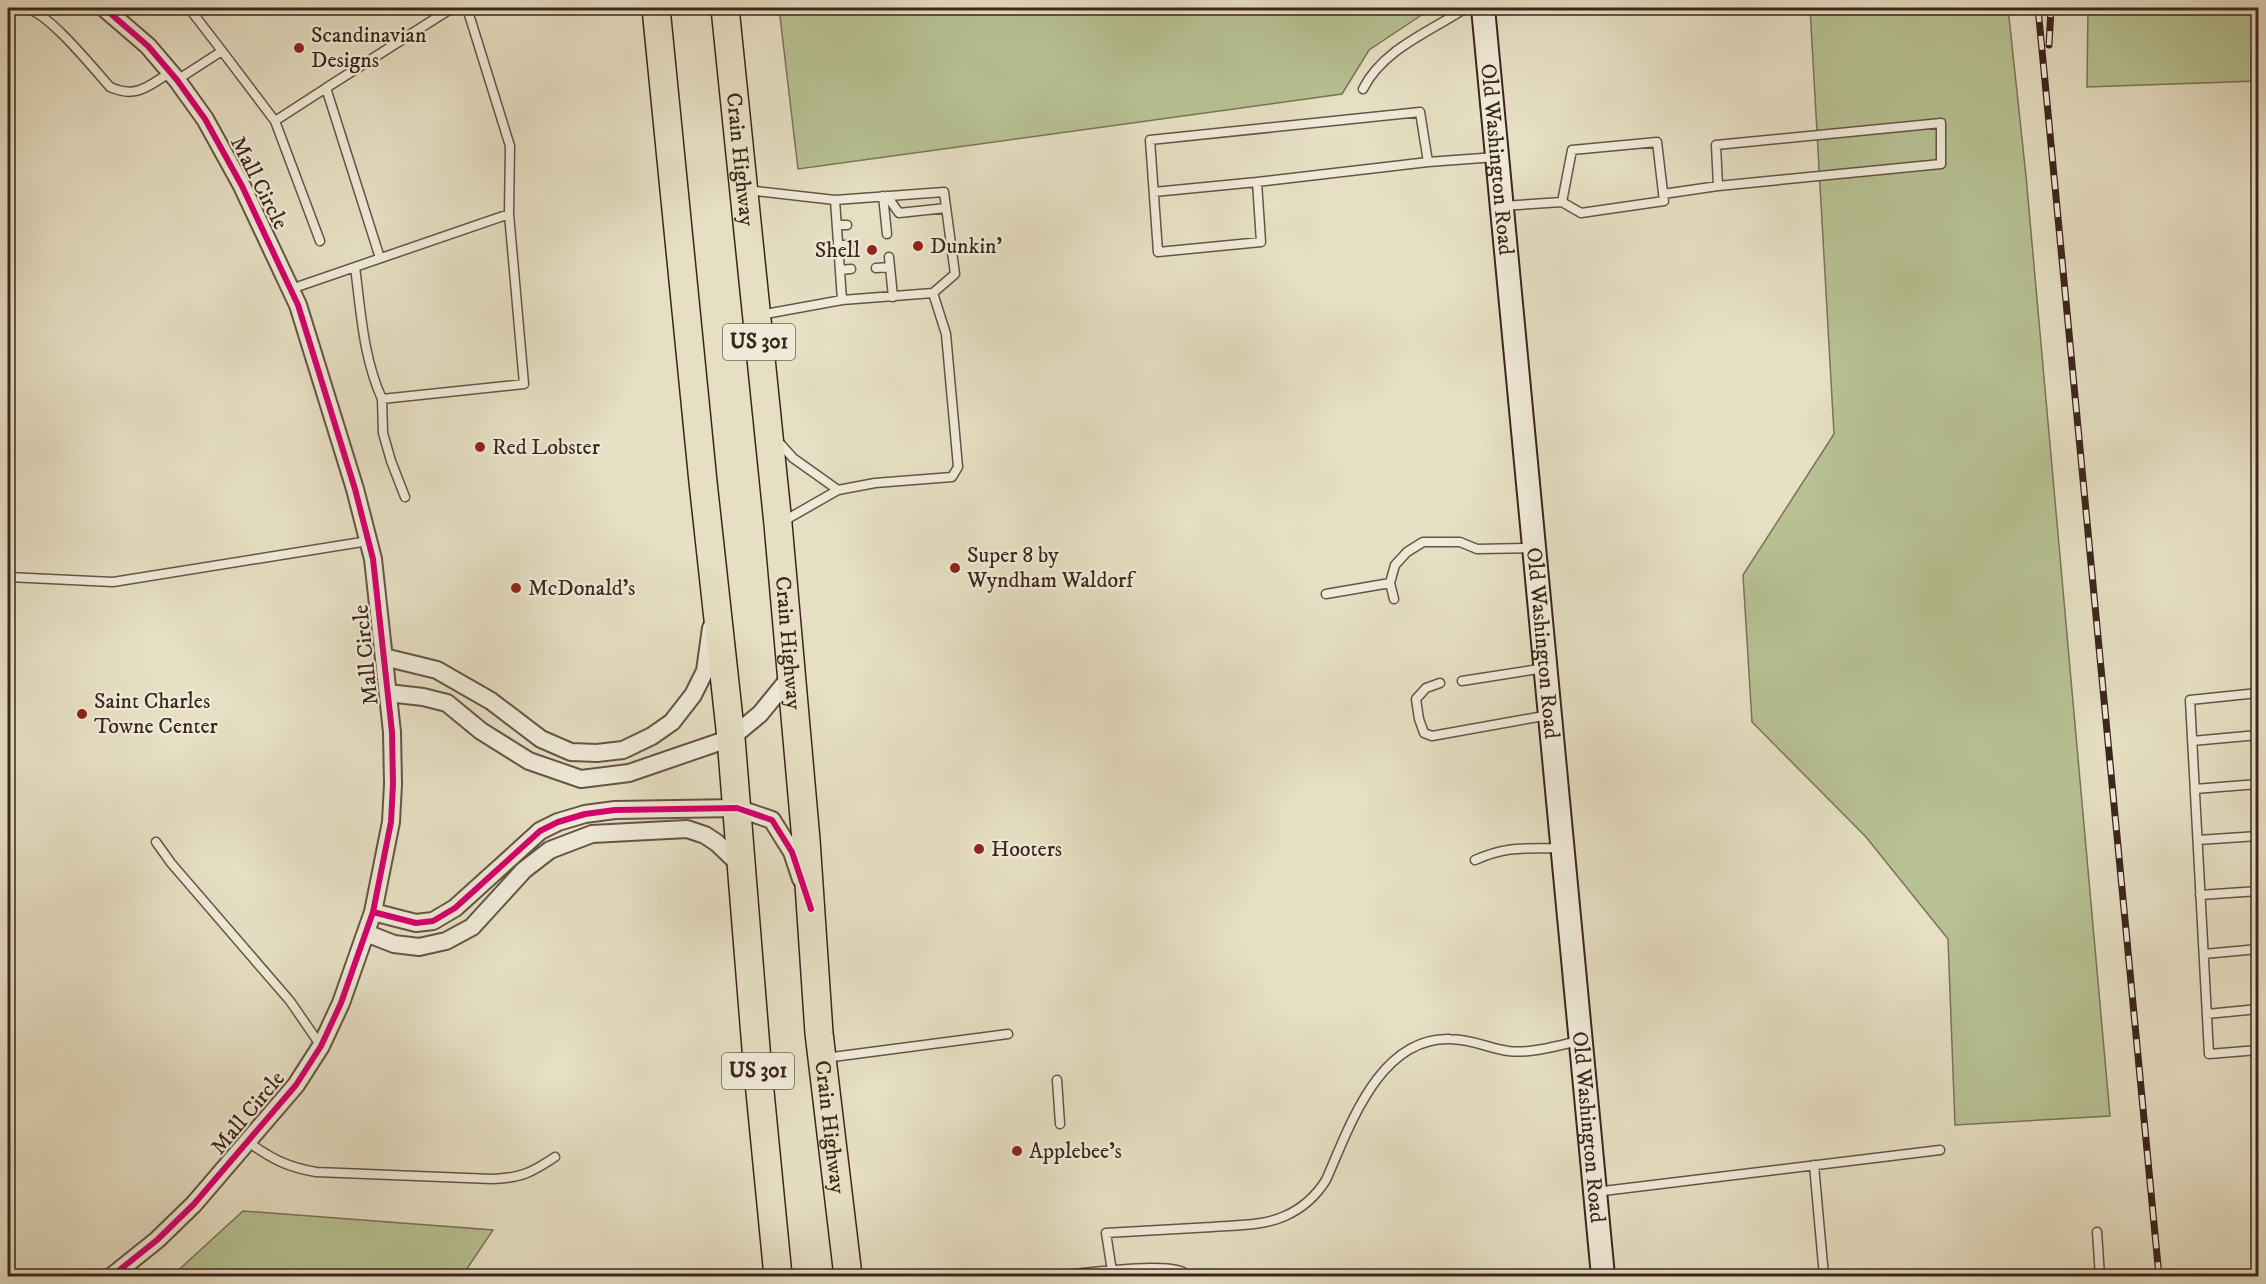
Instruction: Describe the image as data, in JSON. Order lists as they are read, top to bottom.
{
  "streets": {
    "highway": ["Crain Highway", "US 301"],
    "main road": ["Old Washington Road"],
    "street": ["Mall Circle"]
  },
  "places": [
    "Scandinavian Designs",
    "Dunkin'",
    "Shell",
    "Red Lobster",
    "Super 8 by Wyndham Waldorf",
    "McDonald's",
    "Saint Charles Towne Center",
    "Hooters",
    "Applebee's"
  ]
}
